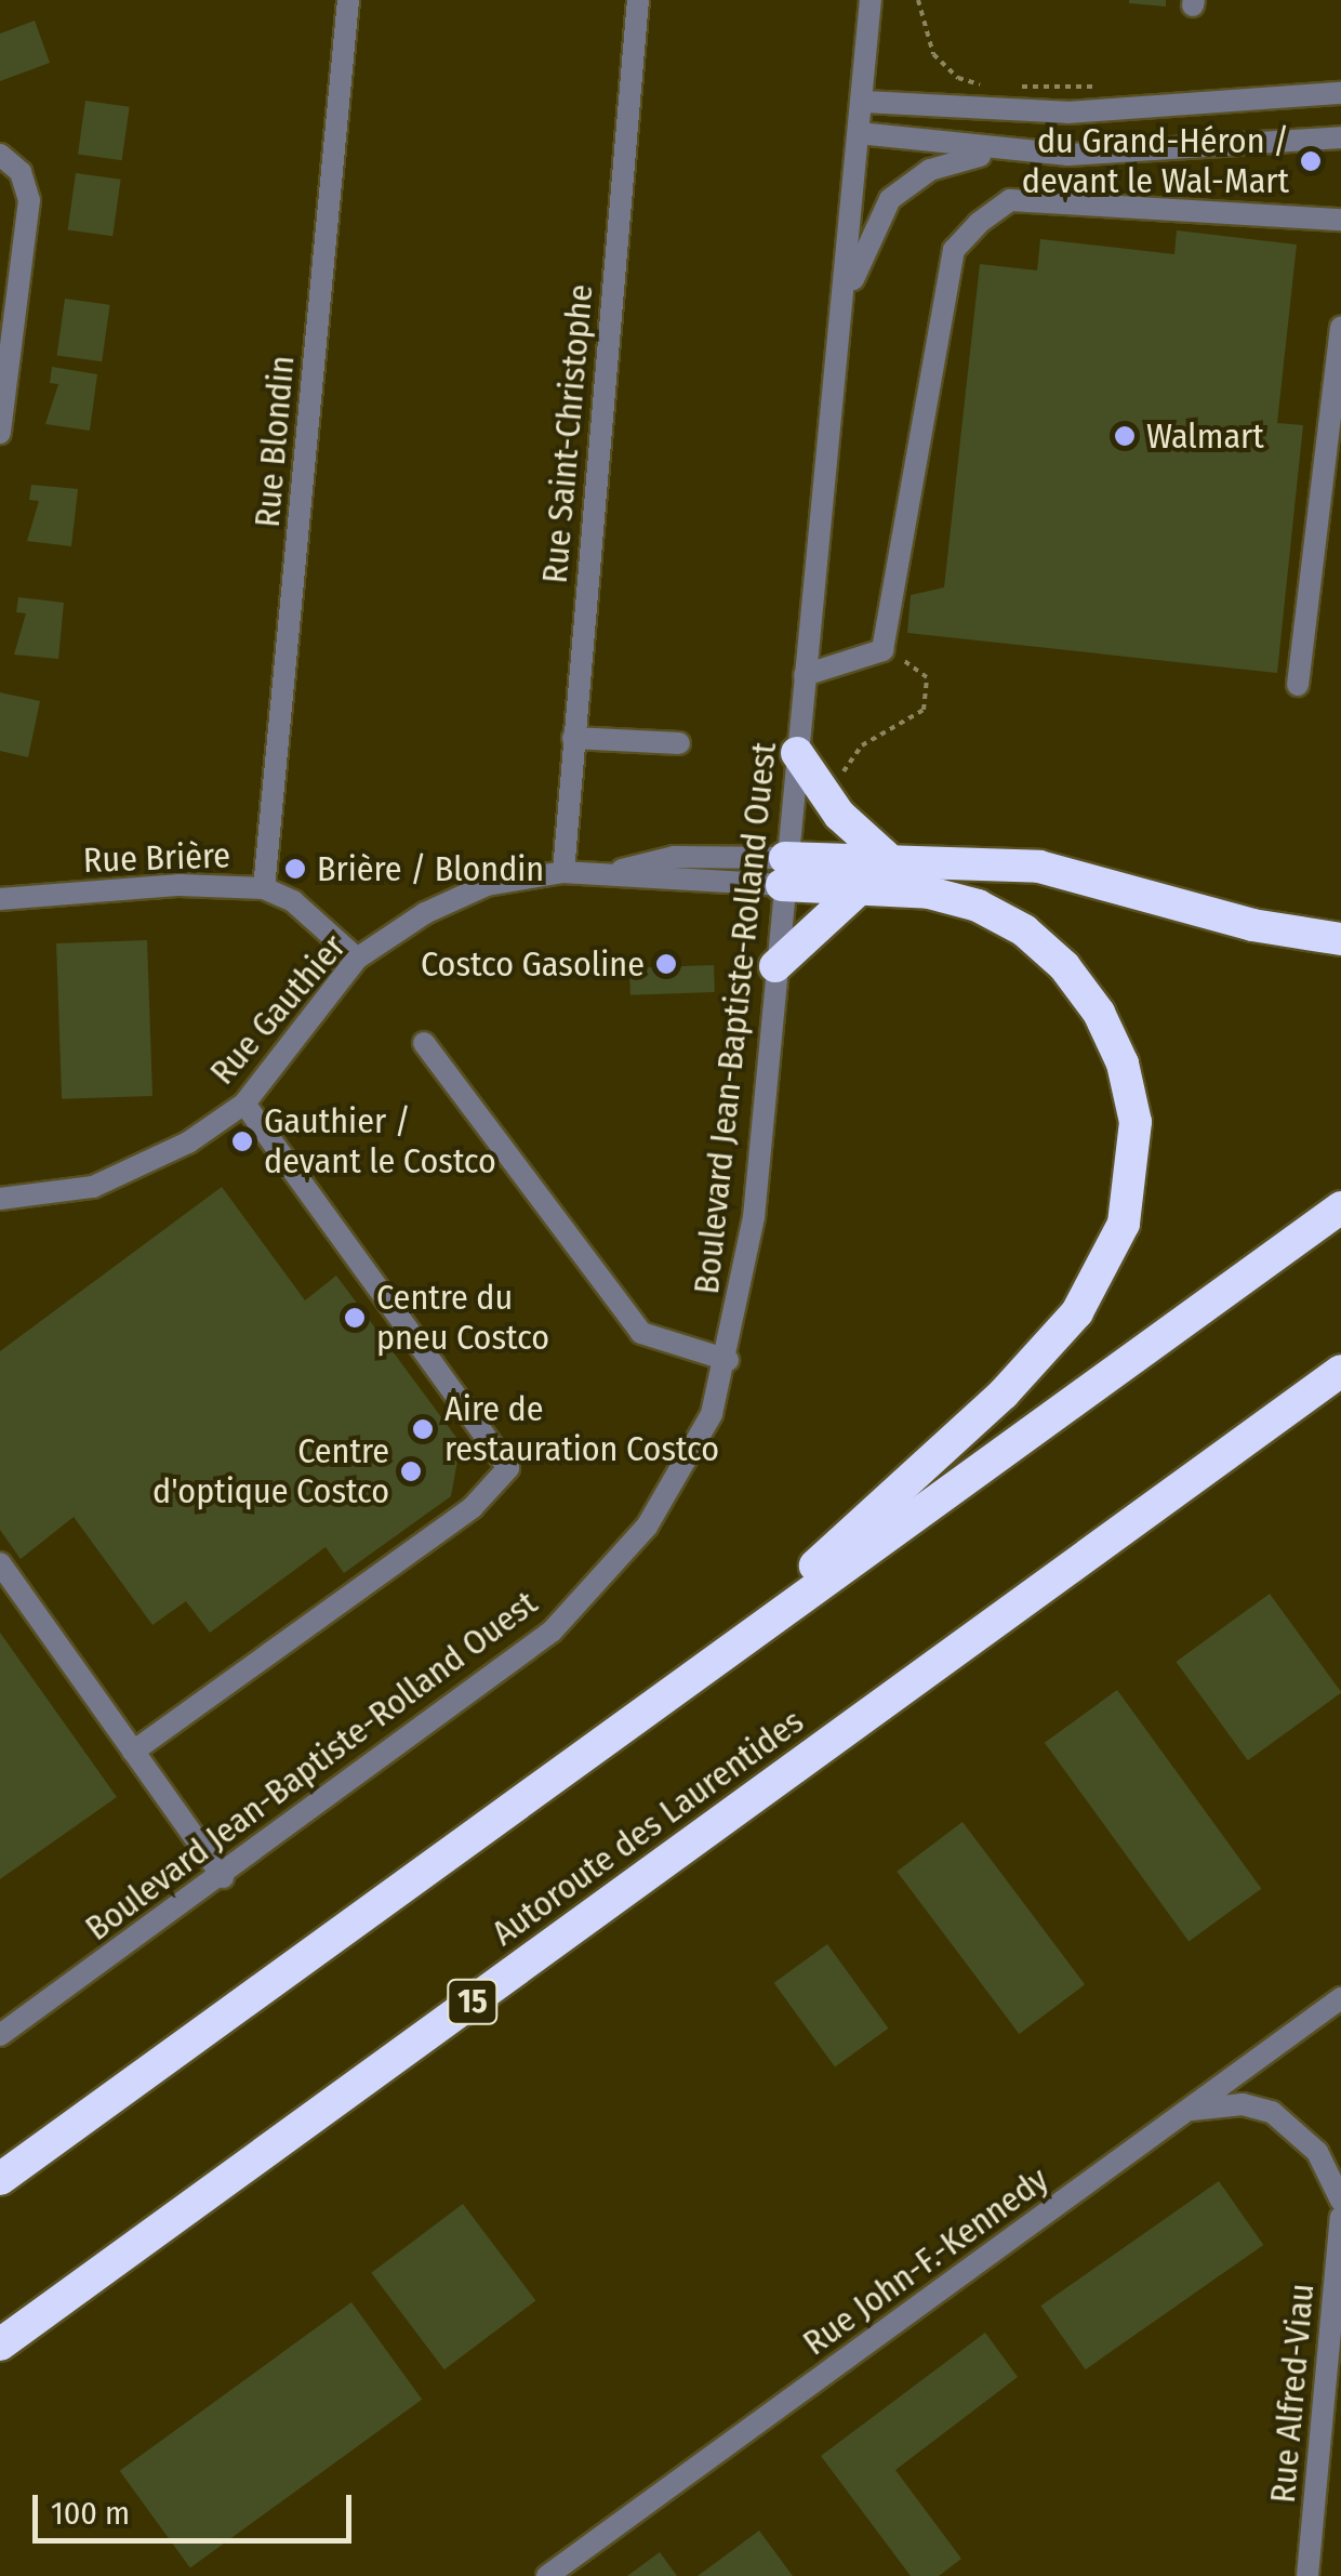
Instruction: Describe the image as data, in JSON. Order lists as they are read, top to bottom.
{
  "streets": {
    "highway": ["Autoroute des Laurentides", "15"],
    "street": [
      "Rue Saint-Christophe",
      "Rue Blondin",
      "Rue Brière",
      "Rue Gauthier",
      "Boulevard Jean-Baptiste-Rolland Ouest",
      "Rue John-F.-Kennedy",
      "Rue Alfred-Viau"
    ]
  },
  "crossings": [
    ["Rue Saint-Christophe", "Rue Gauthier"],
    ["Rue Blondin", "Rue Brière"],
    ["Rue Brière", "Rue Gauthier"],
    ["Rue Gauthier", "Boulevard Jean-Baptiste-Rolland Ouest"]
  ],
  "places": [
    "du Grand-Héron / devant le Wal-Mart",
    "Walmart",
    "Brière / Blondin",
    "Costco Gasoline",
    "Gauthier / devant le Costco",
    "Centre du pneu Costco",
    "Aire de restauration Costco",
    "Centre d'optique Costco"
  ],
  "scale_bar": "100 m"
}
